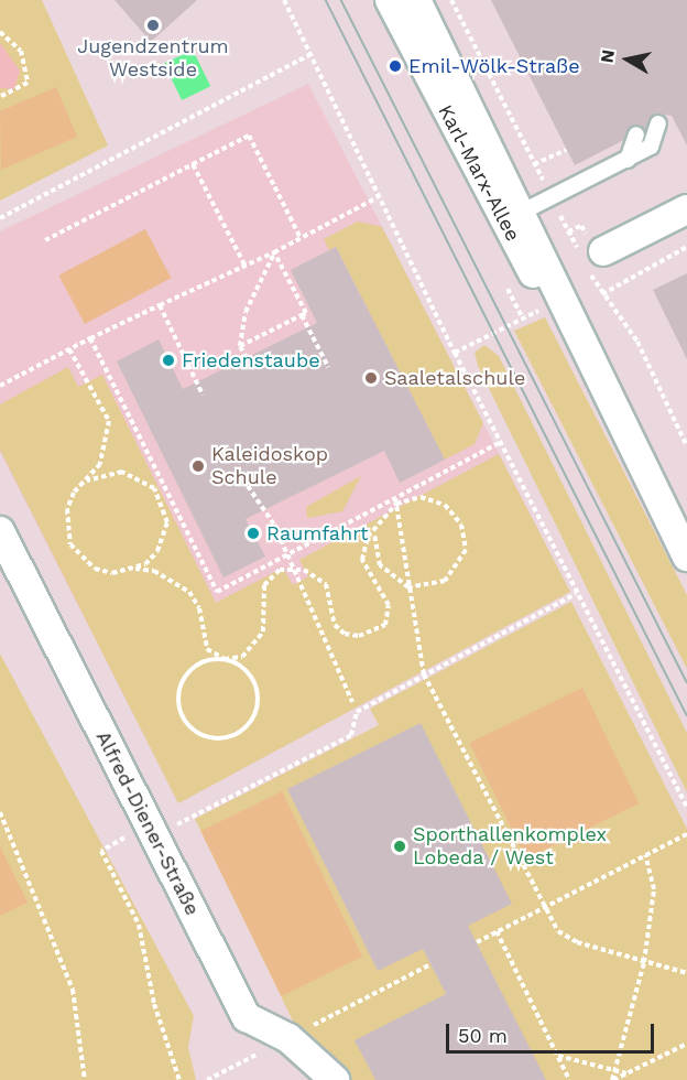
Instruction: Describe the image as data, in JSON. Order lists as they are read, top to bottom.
{
  "streets": {
    "street": ["Karl-Marx-Allee", "Alfred-Diener-Straße"]
  },
  "places": [
    "Jugendzentrum Westside",
    "Emil-Wölk-Straße",
    "Friedenstaube",
    "Saaletalschule",
    "Kaleidoskop Schule",
    "Raumfahrt",
    "Sporthallenkomplex Lobeda / West"
  ],
  "scale_bar": "50 m",
  "north": "left"
}
